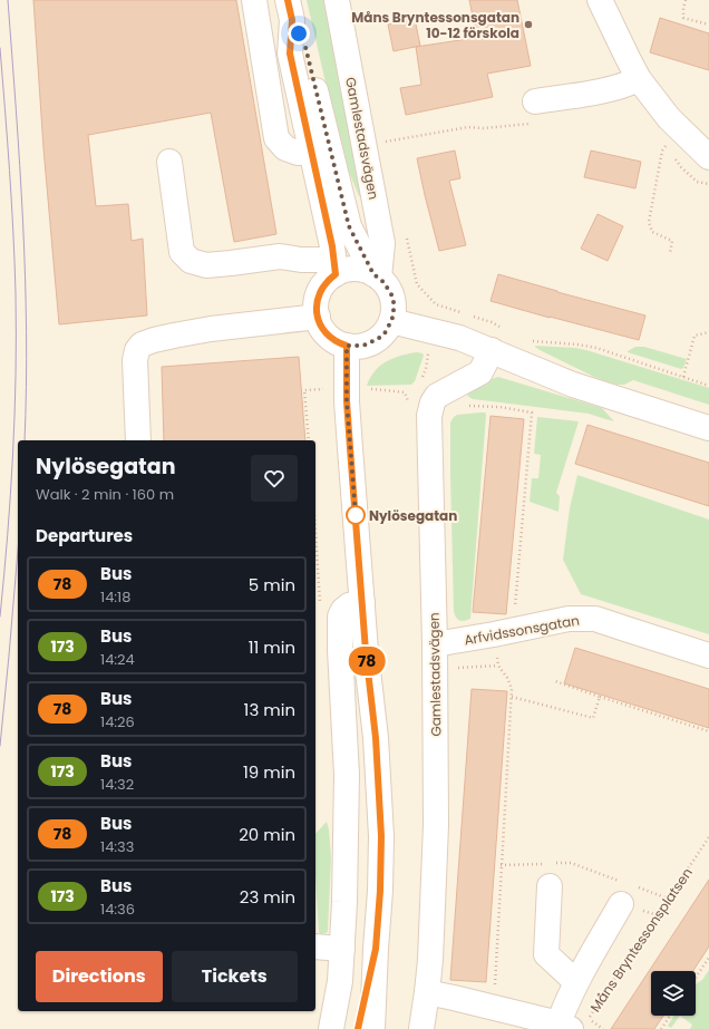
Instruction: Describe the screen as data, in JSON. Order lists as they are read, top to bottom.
{
  "streets": {
    "street": ["Gamlestadsvägen", "Arfvidssonsgatan", "Måns Bryntessonsplatsen"]
  },
  "crossings": [
    ["Gamlestadsvägen", "Arfvidssonsgatan"]
  ],
  "places": ["Måns Bryntessonsgatan 10-12 förskola", "Nylösegatan"],
  "lines": ["bus line 78"],
  "page": {
    "on_map": "78",
    "heading": [
      ["Nylösegatan", "Walk · 2 min · 160 m"],
      "Departures"
    ],
    "list": [
      {
        "mark": "78",
        "name": "Bus",
        "note": "14:18",
        "value": "5 min"
      },
      {
        "mark": "173",
        "name": "Bus",
        "note": "14:24",
        "value": "11 min"
      },
      {
        "mark": "78",
        "name": "Bus",
        "note": "14:26",
        "value": "13 min"
      },
      {
        "mark": "173",
        "name": "Bus",
        "note": "14:32",
        "value": "19 min"
      },
      {
        "mark": "78",
        "name": "Bus",
        "note": "14:33",
        "value": "20 min"
      },
      {
        "mark": "173",
        "name": "Bus",
        "note": "14:36",
        "value": "23 min"
      }
    ],
    "buttons": ["Directions", "Tickets"]
  }
}
